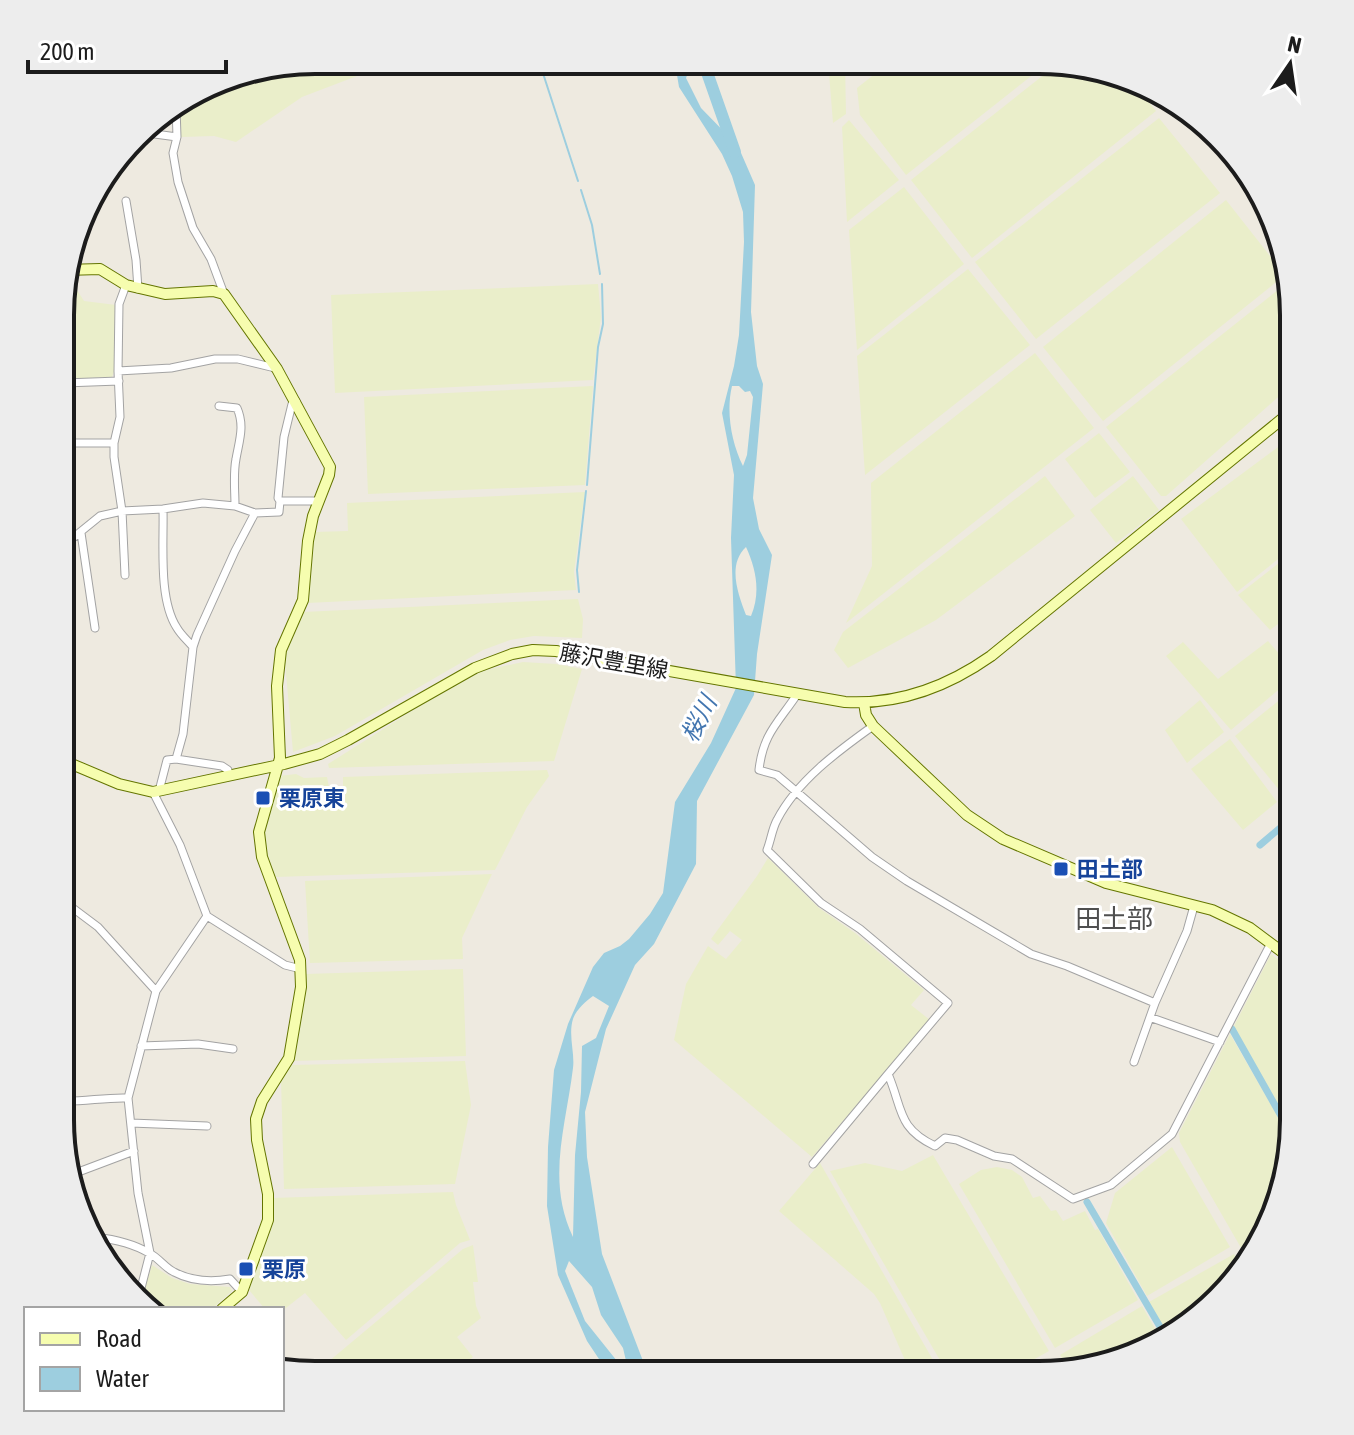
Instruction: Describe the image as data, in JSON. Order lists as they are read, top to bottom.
{
  "streets": {
    "street": ["藤沢豊里線"]
  },
  "districts": ["田土部"],
  "water": ["桜川"],
  "places": {
    "transit": ["栗原東", "田土部", "栗原"]
  },
  "legend": ["Road", "Water"],
  "scale_bar": "200 m",
  "north": "top"
}
